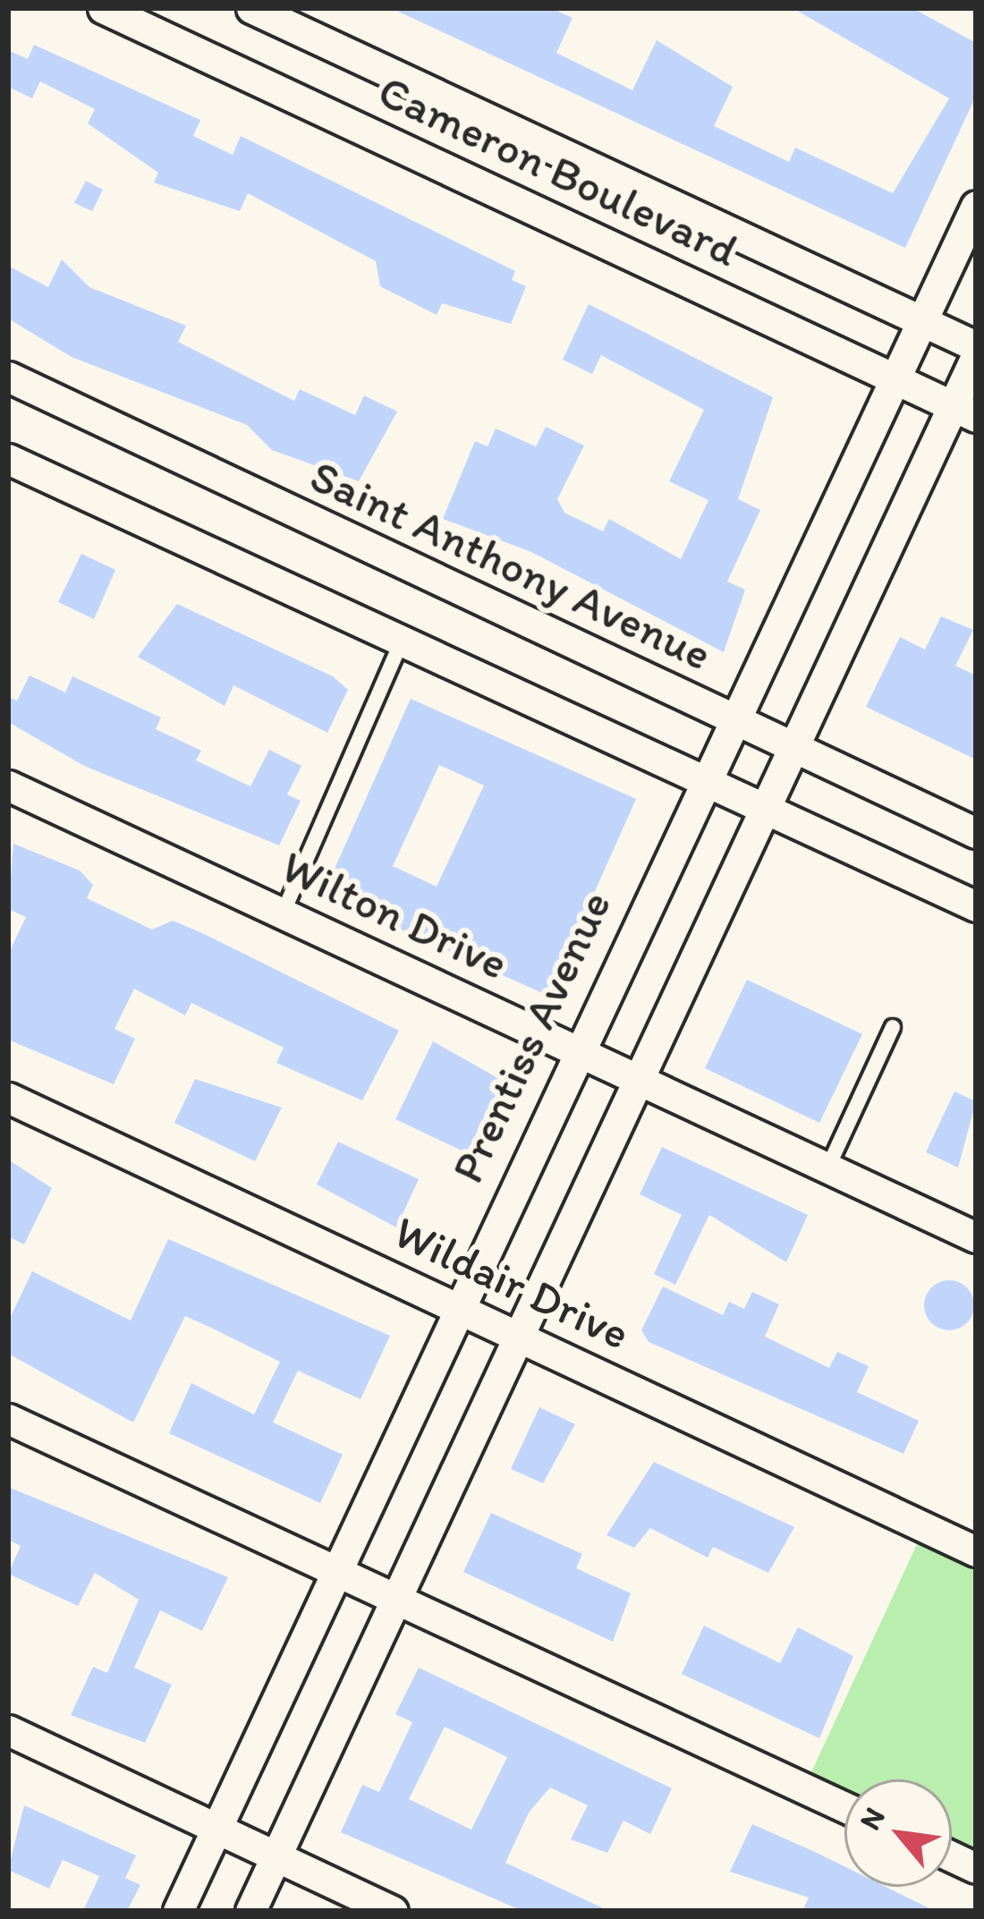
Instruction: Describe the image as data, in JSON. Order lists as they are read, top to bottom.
{
  "streets": {
    "street": [
      "Cameron Boulevard",
      "Saint Anthony Avenue",
      "Wilton Drive",
      "Prentiss Avenue",
      "Wildair Drive"
    ]
  },
  "crossings": [
    ["Cameron Boulevard", "Prentiss Avenue"],
    ["Saint Anthony Avenue", "Prentiss Avenue"],
    ["Wilton Drive", "Prentiss Avenue"],
    ["Prentiss Avenue", "Wildair Drive"]
  ],
  "north": "top left"
}
